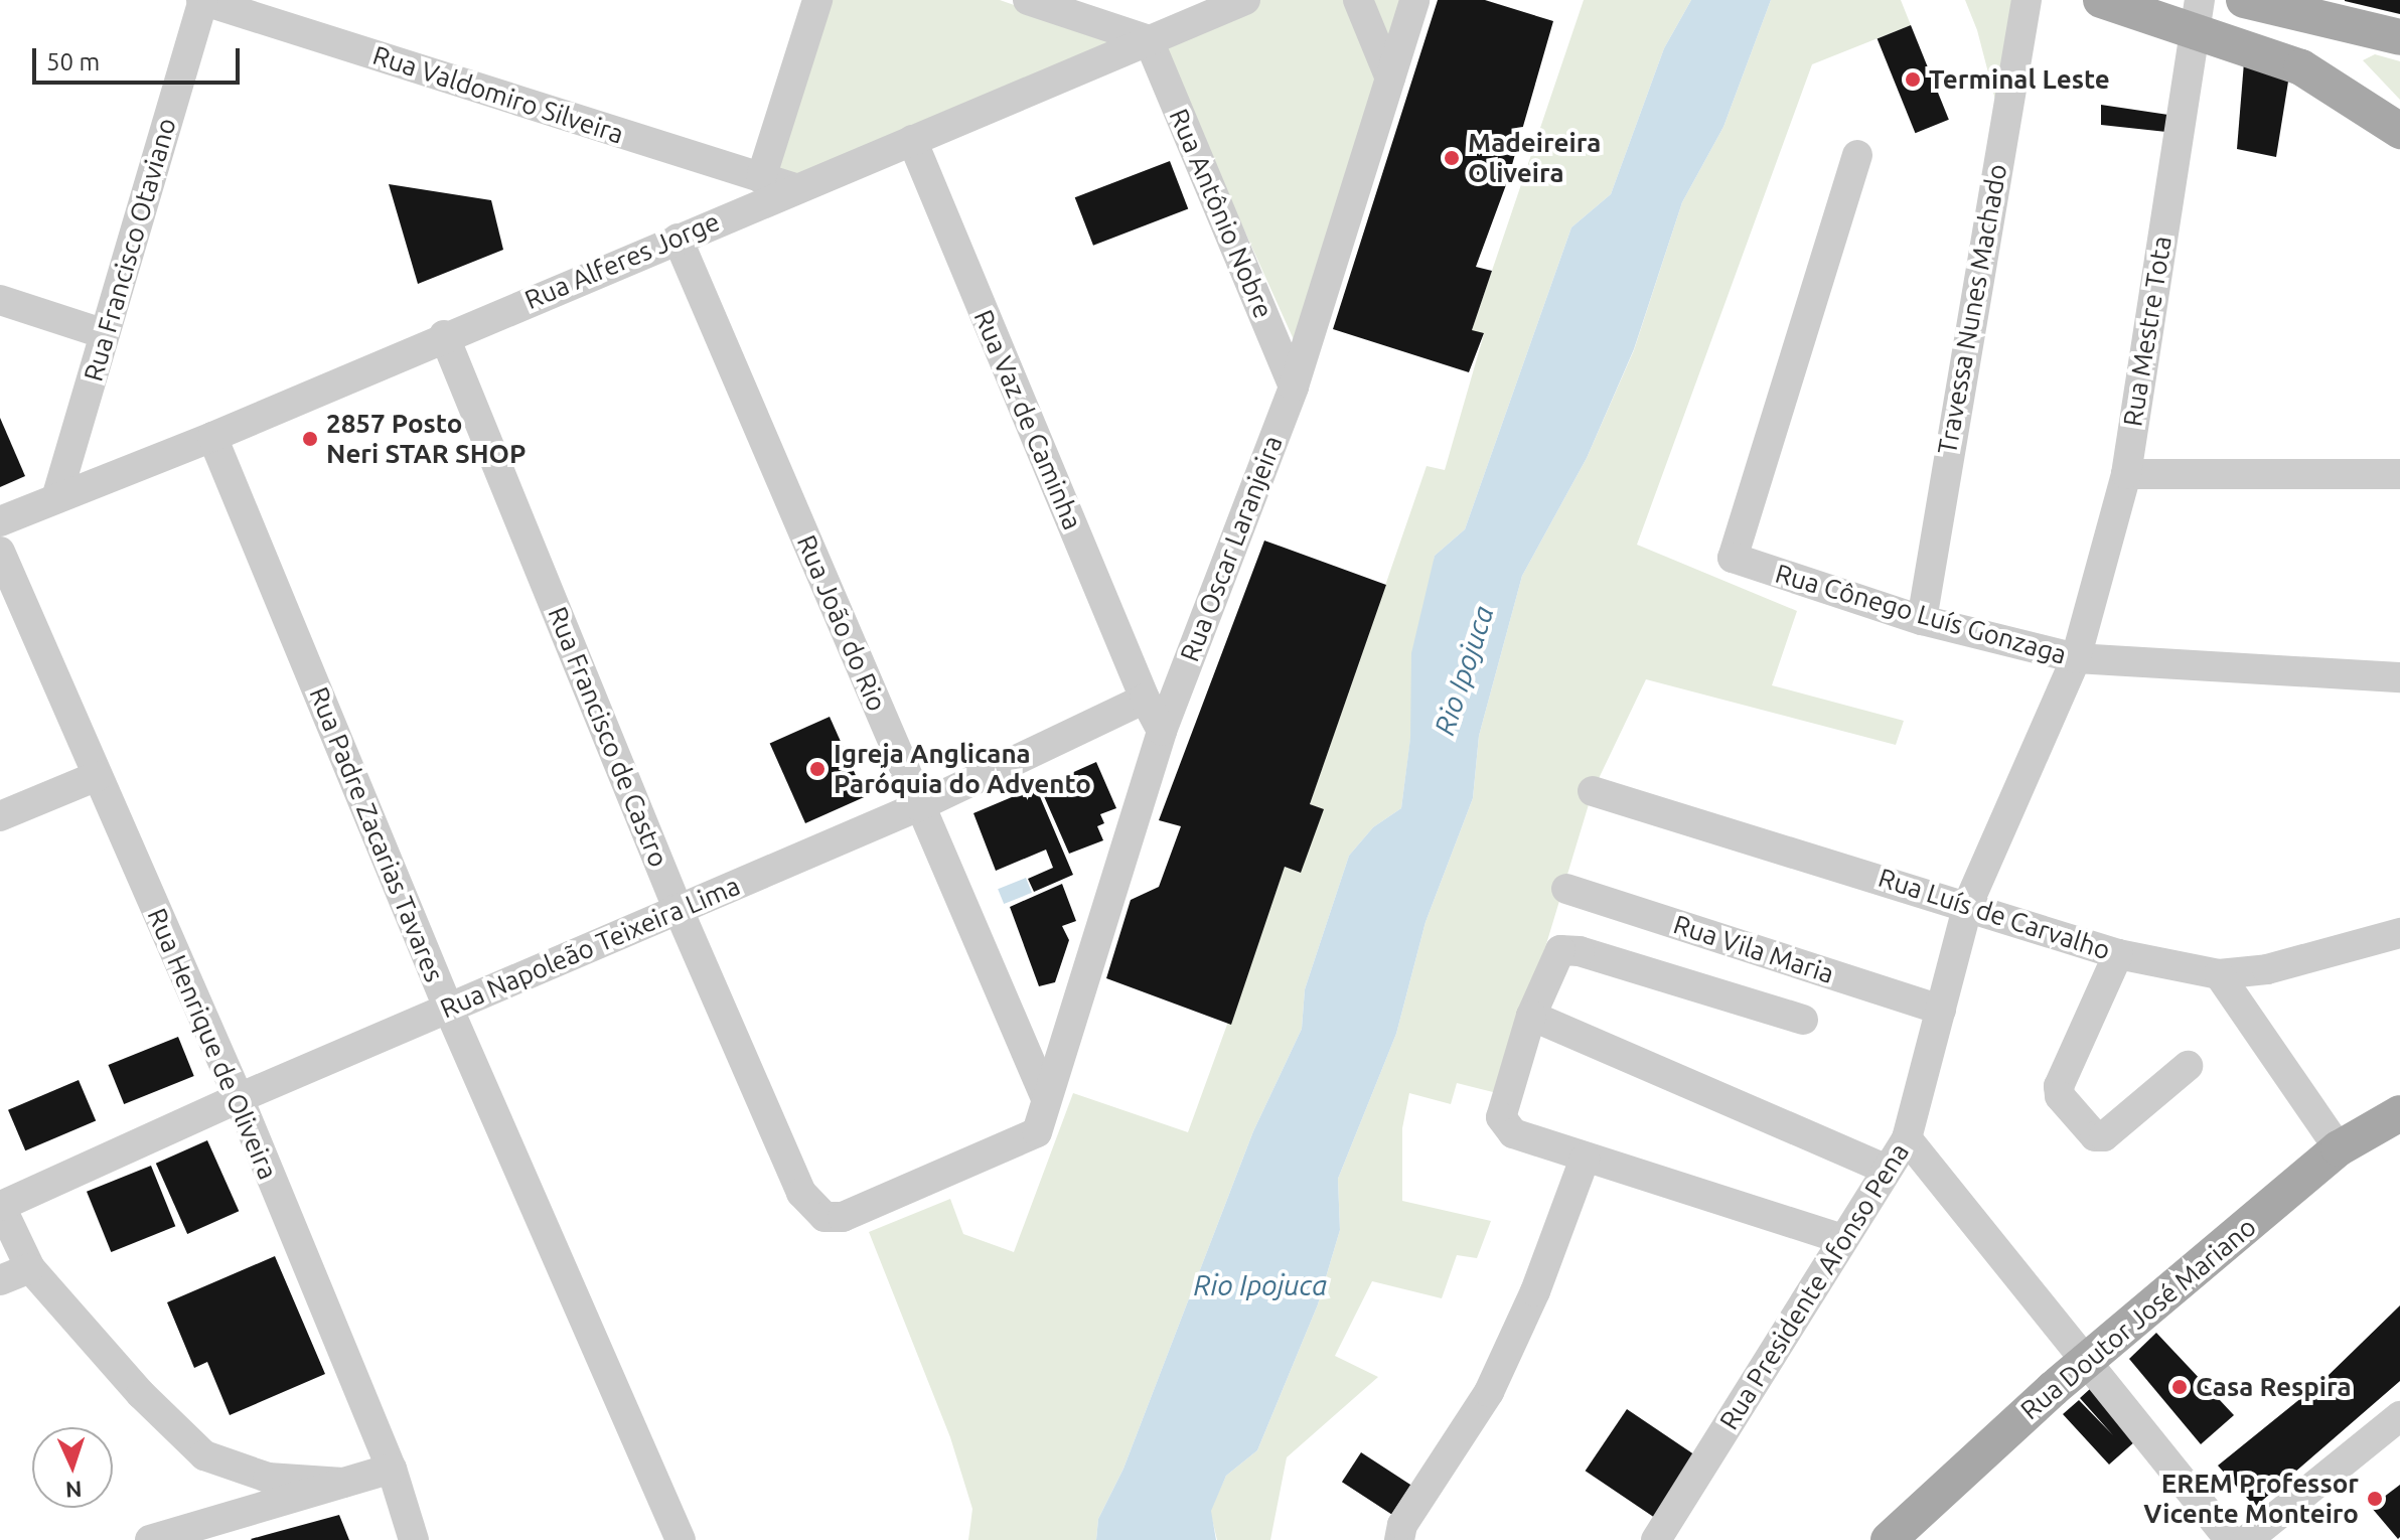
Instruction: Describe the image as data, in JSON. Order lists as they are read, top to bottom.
{
  "streets": {
    "main road": ["Rua Doutor José Mariano"],
    "street": [
      "Rua Valdomiro Silveira",
      "Rua Antônio Nobre",
      "Rua Francisco Otaviano",
      "Rua Alferes Jorge",
      "Travessa Nunes Machado",
      "Rua Mestre Tota",
      "Rua Vaz de Caminha",
      "Rua Oscar Laranjeira",
      "Rua Cônego Luís Gonzaga",
      "Rua João do Rio",
      "Rua Francisco de Castro",
      "Rua Padre Zacarias Tavares",
      "Rua Luís de Carvalho",
      "Rua Napoleão Teixeira Lima",
      "Rua Vila Maria",
      "Rua Henrique de Oliveira",
      "Rua Presidente Afonso Pena"
    ]
  },
  "crossings": [
    ["Rua Valdomiro Silveira", "Rua Francisco Otaviano"],
    ["Rua Valdomiro Silveira", "Rua Alferes Jorge"],
    ["Rua Antônio Nobre", "Rua Alferes Jorge"],
    ["Rua Antônio Nobre", "Rua Oscar Laranjeira"],
    ["Rua Francisco Otaviano", "Rua Alferes Jorge"],
    ["Rua Alferes Jorge", "Rua Vaz de Caminha"],
    ["Rua Alferes Jorge", "Rua João do Rio"],
    ["Rua Alferes Jorge", "Rua Francisco de Castro"],
    ["Rua Alferes Jorge", "Rua Padre Zacarias Tavares"],
    ["Travessa Nunes Machado", "Rua Cônego Luís Gonzaga"],
    ["Rua Mestre Tota", "Rua Cônego Luís Gonzaga"],
    ["Rua Mestre Tota", "Rua Presidente Afonso Pena"],
    ["Rua Vaz de Caminha", "Rua Napoleão Teixeira Lima"],
    ["Rua Oscar Laranjeira", "Rua João do Rio"],
    ["Rua Oscar Laranjeira", "Rua Francisco de Castro"],
    ["Rua Cônego Luís Gonzaga", "Rua Presidente Afonso Pena"],
    ["Rua João do Rio", "Rua Francisco de Castro"],
    ["Rua João do Rio", "Rua Napoleão Teixeira Lima"],
    ["Rua Francisco de Castro", "Rua Napoleão Teixeira Lima"],
    ["Rua Padre Zacarias Tavares", "Rua Napoleão Teixeira Lima"],
    ["Rua Luís de Carvalho", "Rua Presidente Afonso Pena"],
    ["Rua Napoleão Teixeira Lima", "Rua Henrique de Oliveira"],
    ["Rua Vila Maria", "Rua Presidente Afonso Pena"]
  ],
  "water": ["Rio Ipojuca"],
  "places": [
    "Terminal Leste",
    "Madeireira Oliveira",
    "2857 Posto Neri STAR SHOP",
    "Igreja Anglicana Paróquia do Advento",
    "Casa Respira",
    "EREM Professor Vicente Monteiro"
  ],
  "scale_bar": "50 m",
  "north": "bottom"
}
